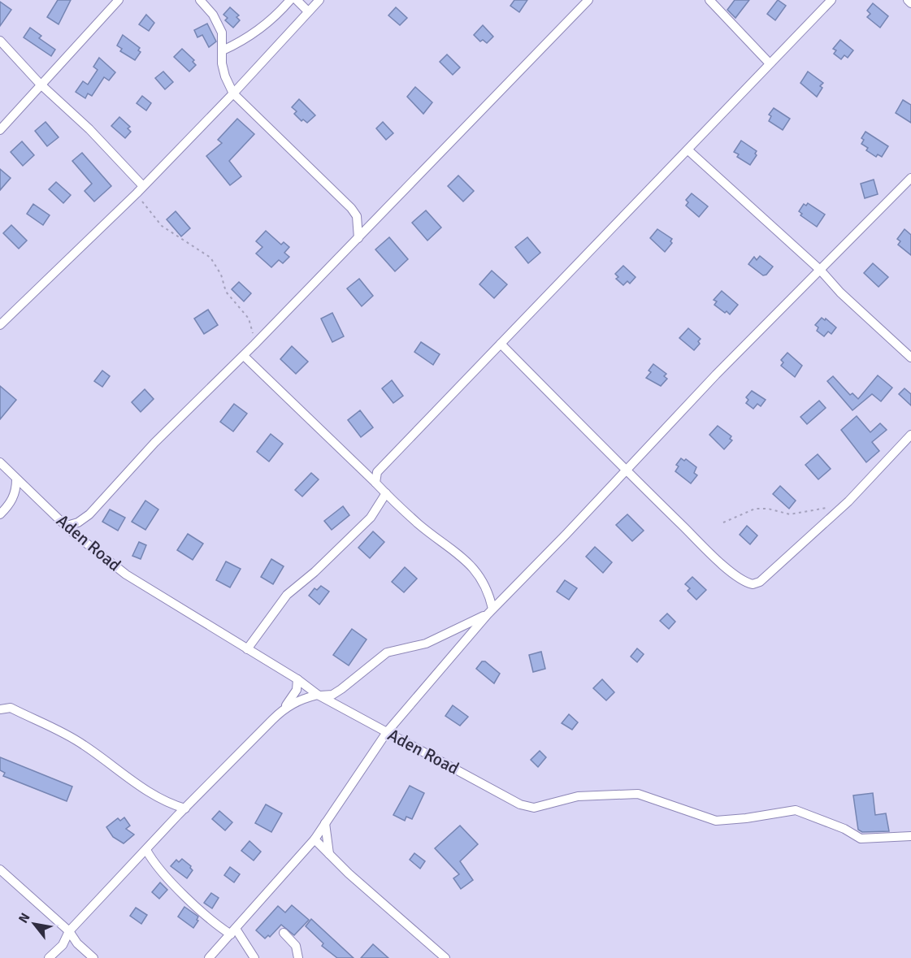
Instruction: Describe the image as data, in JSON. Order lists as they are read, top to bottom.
{
  "streets": {
    "street": ["Aden Road"]
  },
  "north": "top left"
}
